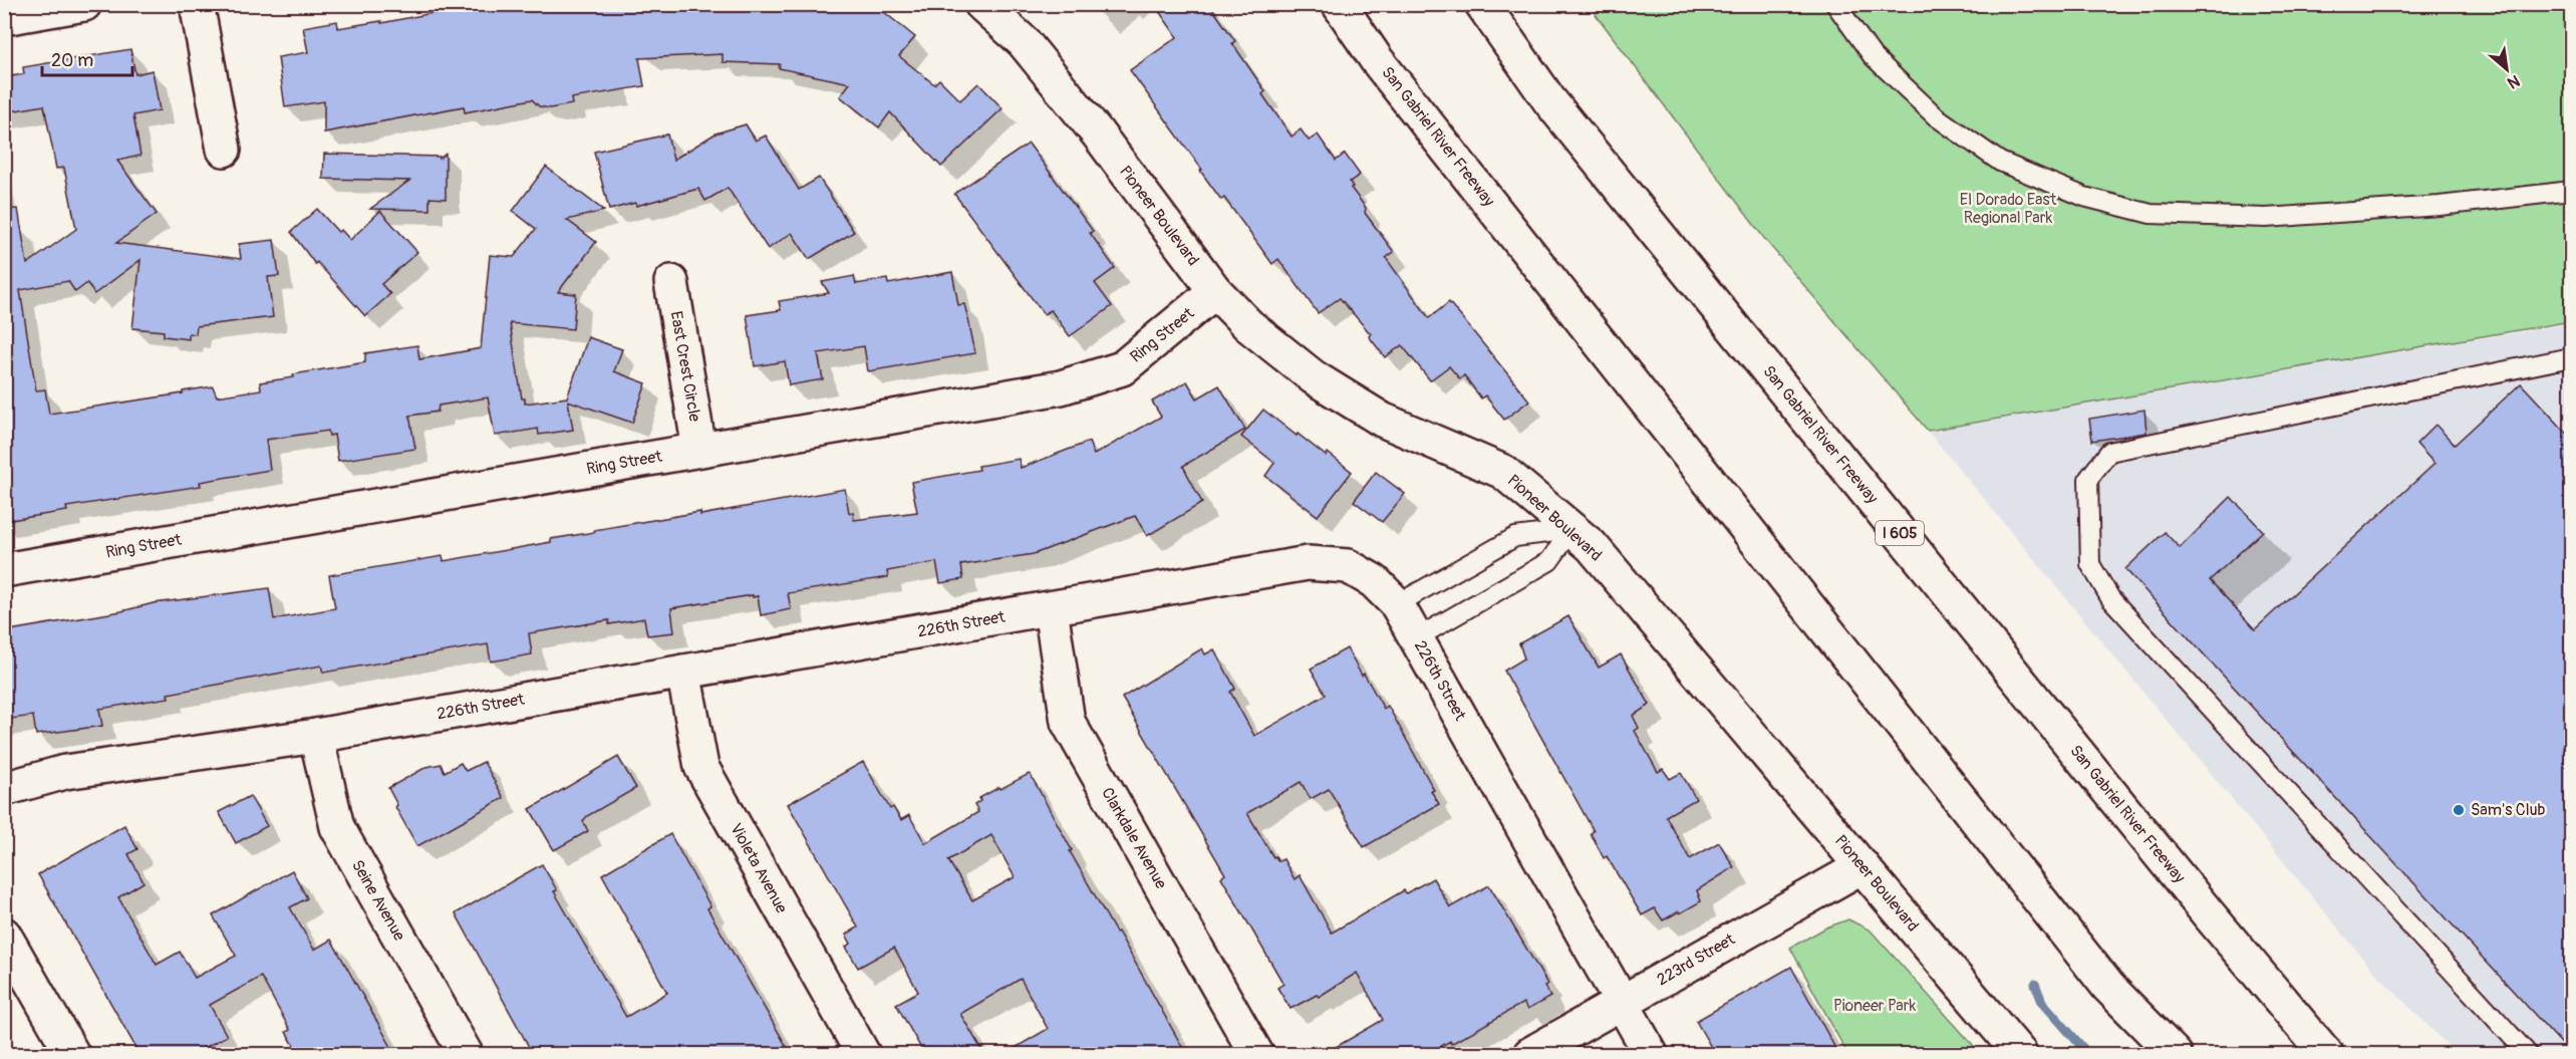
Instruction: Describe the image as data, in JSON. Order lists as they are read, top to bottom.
{
  "streets": {
    "main road": [
      "San Gabriel River Freeway",
      "Pioneer Boulevard",
      "Ring Street",
      "East Crest Circle",
      "I 605",
      "226th Street",
      "Clarkdale Avenue",
      "Violeta Avenue",
      "Seine Avenue",
      "223rd Street"
    ]
  },
  "crossings": [
    ["Pioneer Boulevard", "Ring Street"],
    ["Pioneer Boulevard", "223rd Street"],
    ["Ring Street", "East Crest Circle"],
    ["226th Street", "Clarkdale Avenue"],
    ["226th Street", "Violeta Avenue"],
    ["226th Street", "Seine Avenue"],
    ["226th Street", "223rd Street"]
  ],
  "parks": ["El Dorado East Regional Park", "Pioneer Park"],
  "places": ["Sam's Club"],
  "scale_bar": "20 m",
  "north": "bottom right"
}
